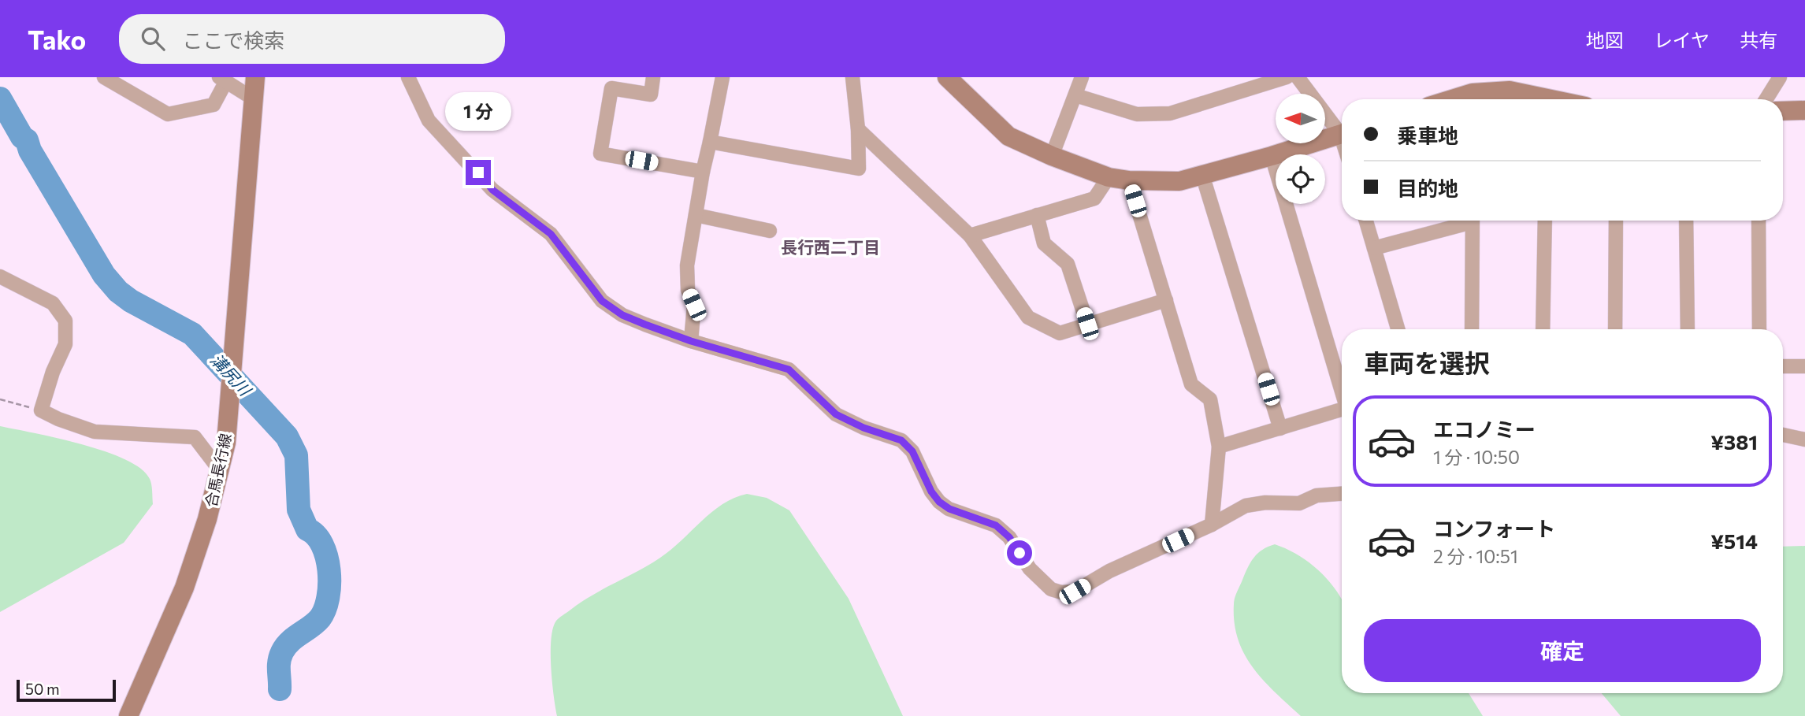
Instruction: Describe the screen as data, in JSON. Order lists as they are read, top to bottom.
{
  "streets": {
    "street": ["合馬長行線"]
  },
  "districts": ["長行西二丁目"],
  "water": ["溝尻川"],
  "scale_bar": "50 m",
  "north": "left",
  "page": {
    "header": "Tako",
    "search": "ここで検索",
    "nav": ["地図", "レイヤ", "共有"],
    "bubble": "1 分",
    "banner": ["乗車地", "目的地"],
    "heading": "車両を選択",
    "list": [
      {
        "name": "エコノミー",
        "note": "1 分 · 10:50",
        "value": "¥381"
      },
      {
        "name": "コンフォート",
        "note": "2 分 · 10:51",
        "value": "¥514"
      }
    ],
    "buttons": "確定",
    "scale": "50 m"
  }
}
